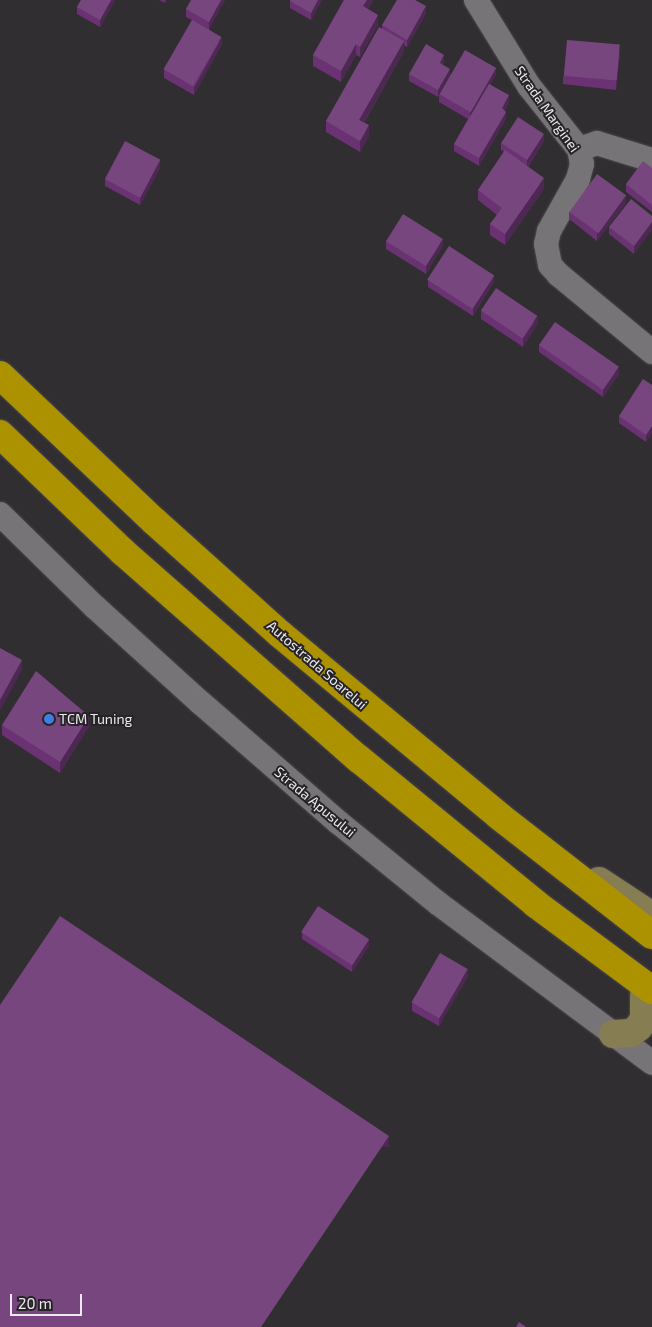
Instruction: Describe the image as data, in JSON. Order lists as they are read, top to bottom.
{
  "streets": {
    "highway": ["Autostrada Soarelui"],
    "street": ["Strada Marginei", "Strada Apusului"]
  },
  "places": ["TCM Tuning"],
  "scale_bar": "20 m"
}
